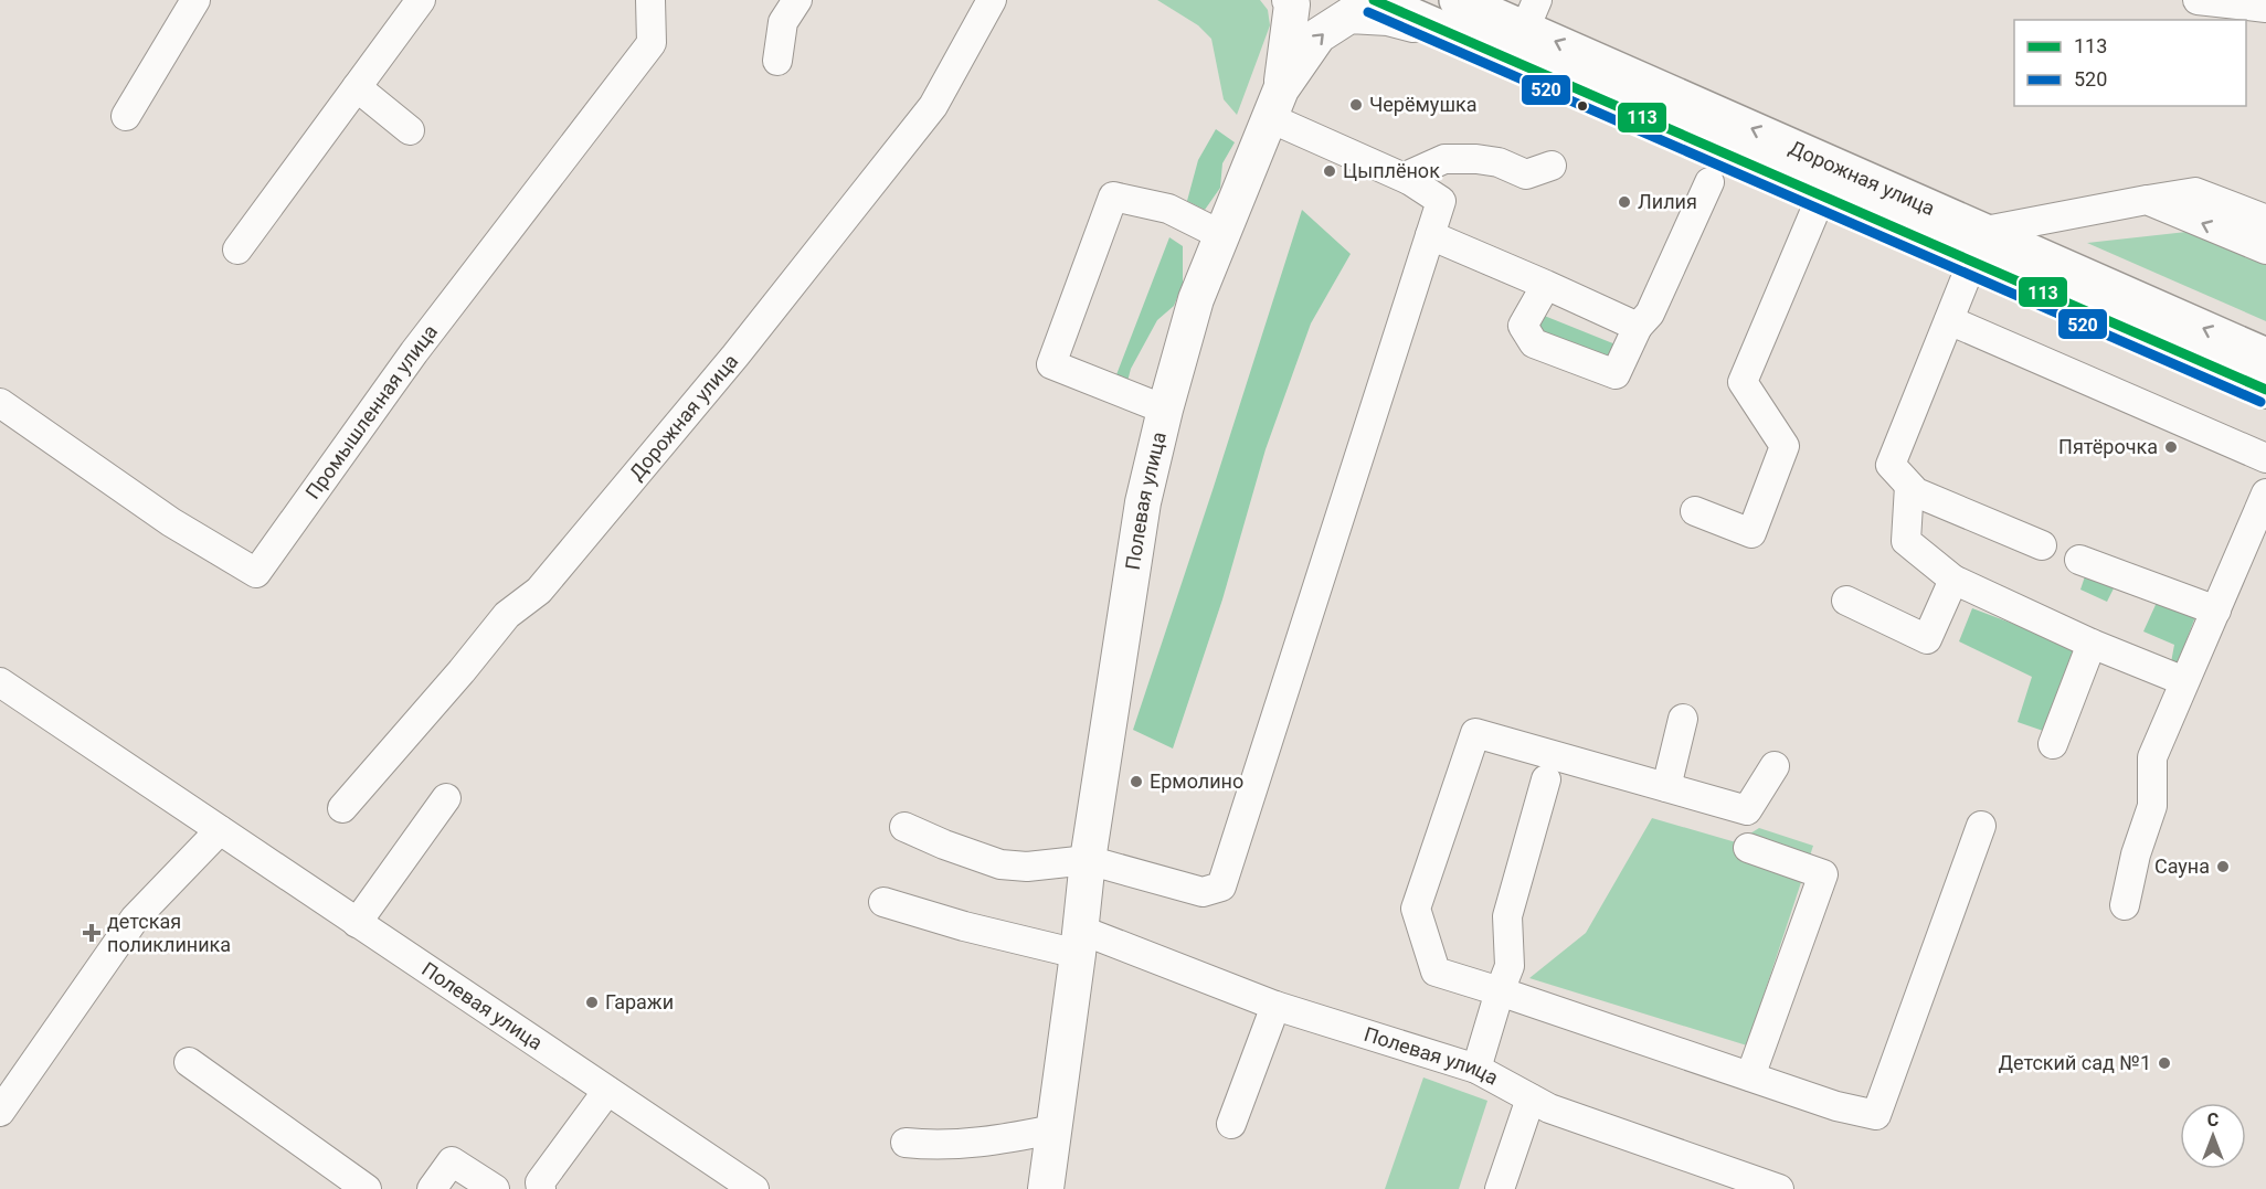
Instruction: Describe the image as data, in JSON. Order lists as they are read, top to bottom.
{
  "streets": {
    "highway": ["Дорожная улица"],
    "main road": ["Полевая улица"],
    "street": ["Промышленная улица"]
  },
  "places": {
    "other": [
      "Черёмушка",
      "Цыплёнок",
      "Лилия",
      "Пятёрочка",
      "Ермолино",
      "Сауна",
      "Гаражи",
      "Детский сад №1"
    ],
    "health": ["детская поликлиника"]
  },
  "lines": ["transit line 113", "transit line 520"],
  "legend": ["113", "520"],
  "north": "top"
}
